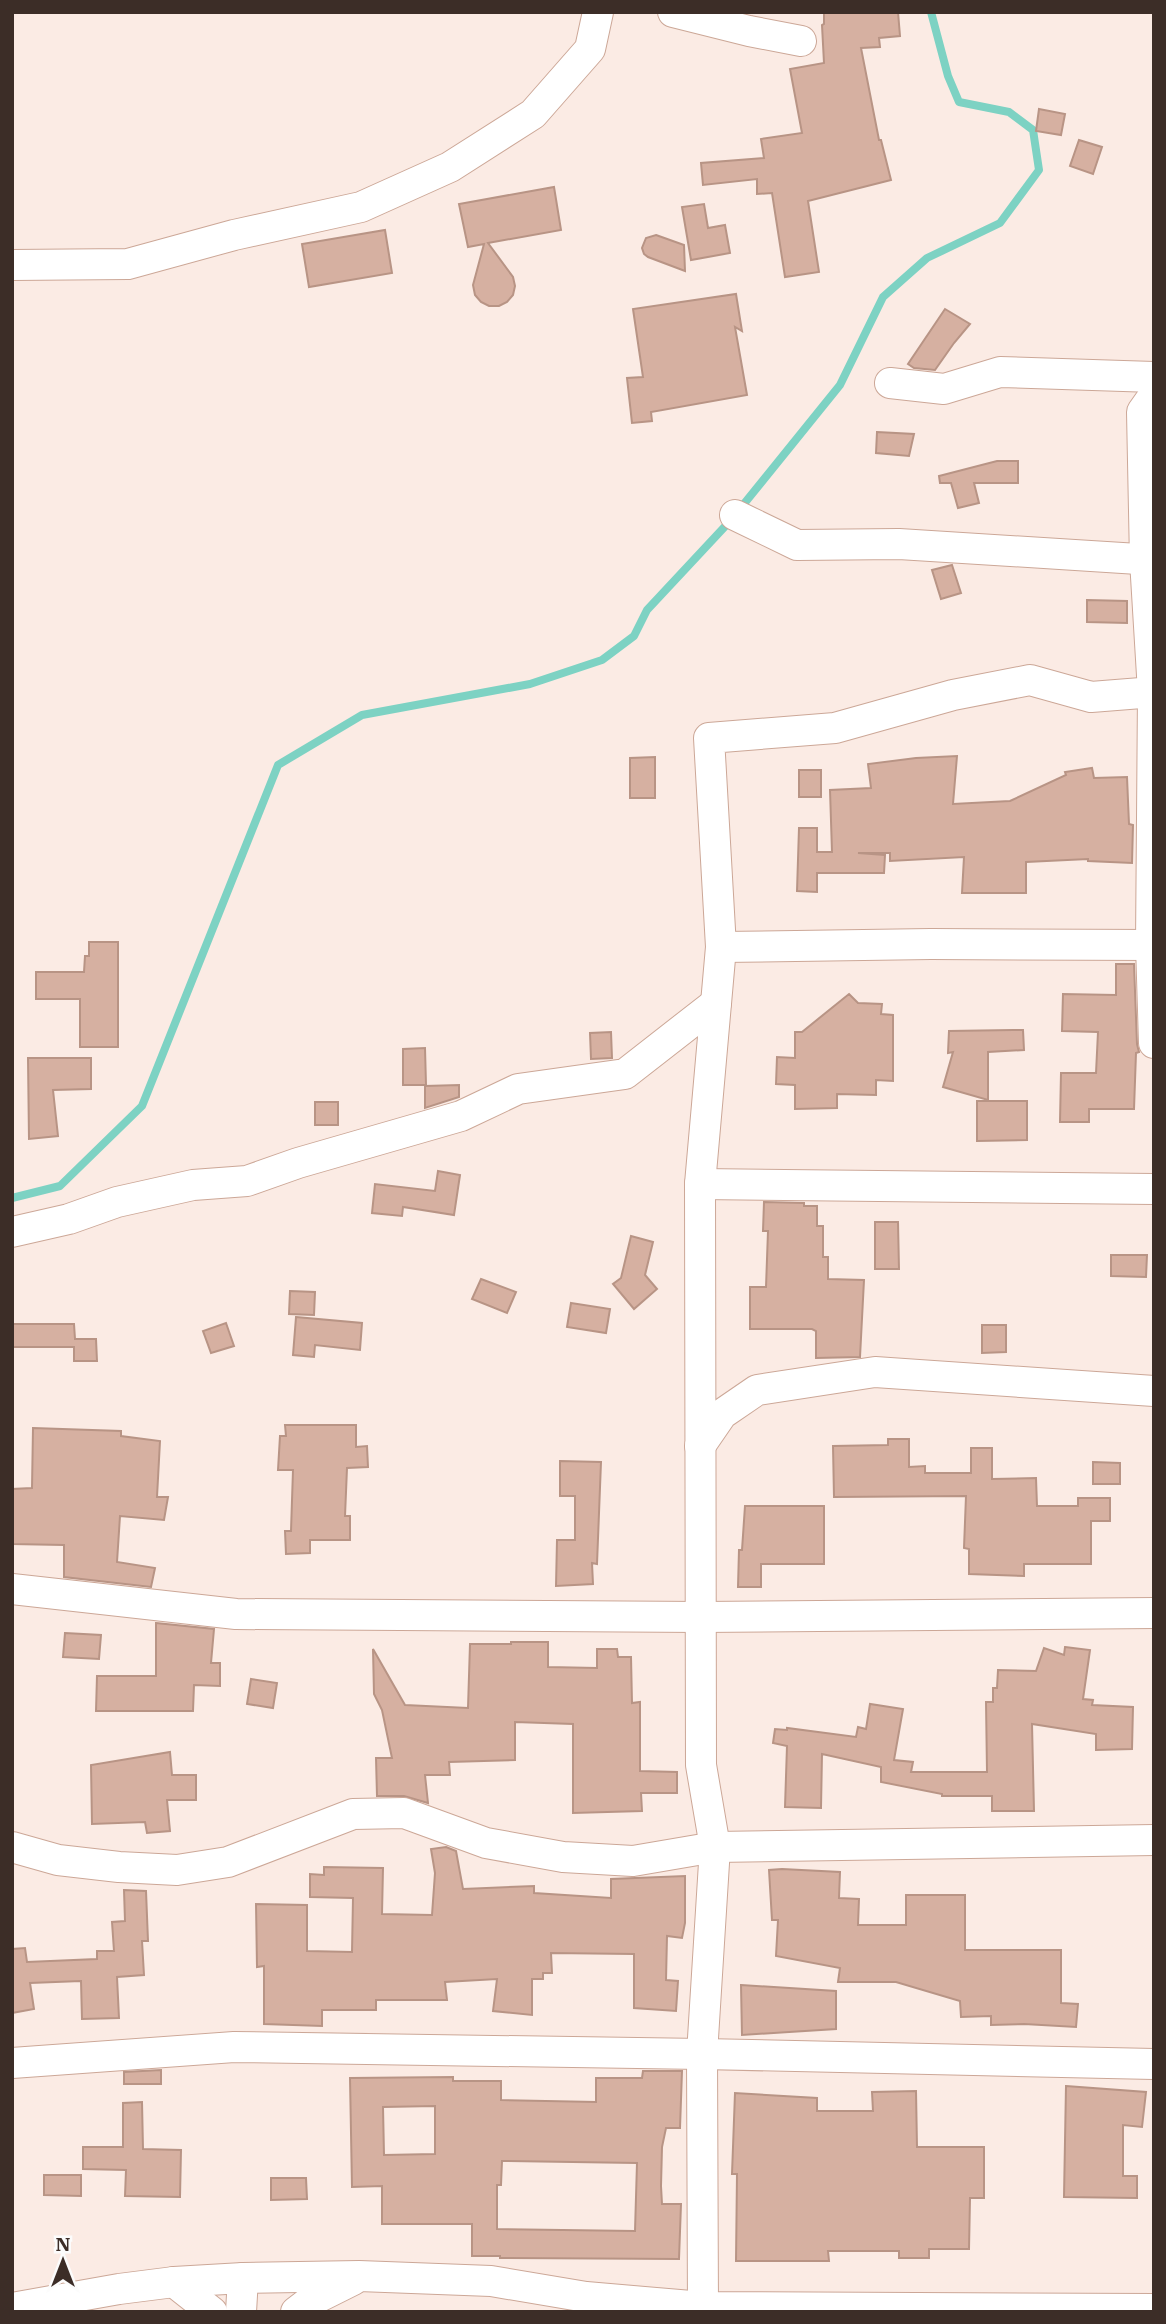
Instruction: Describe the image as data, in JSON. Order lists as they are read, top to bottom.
{
  "north": "top"
}
